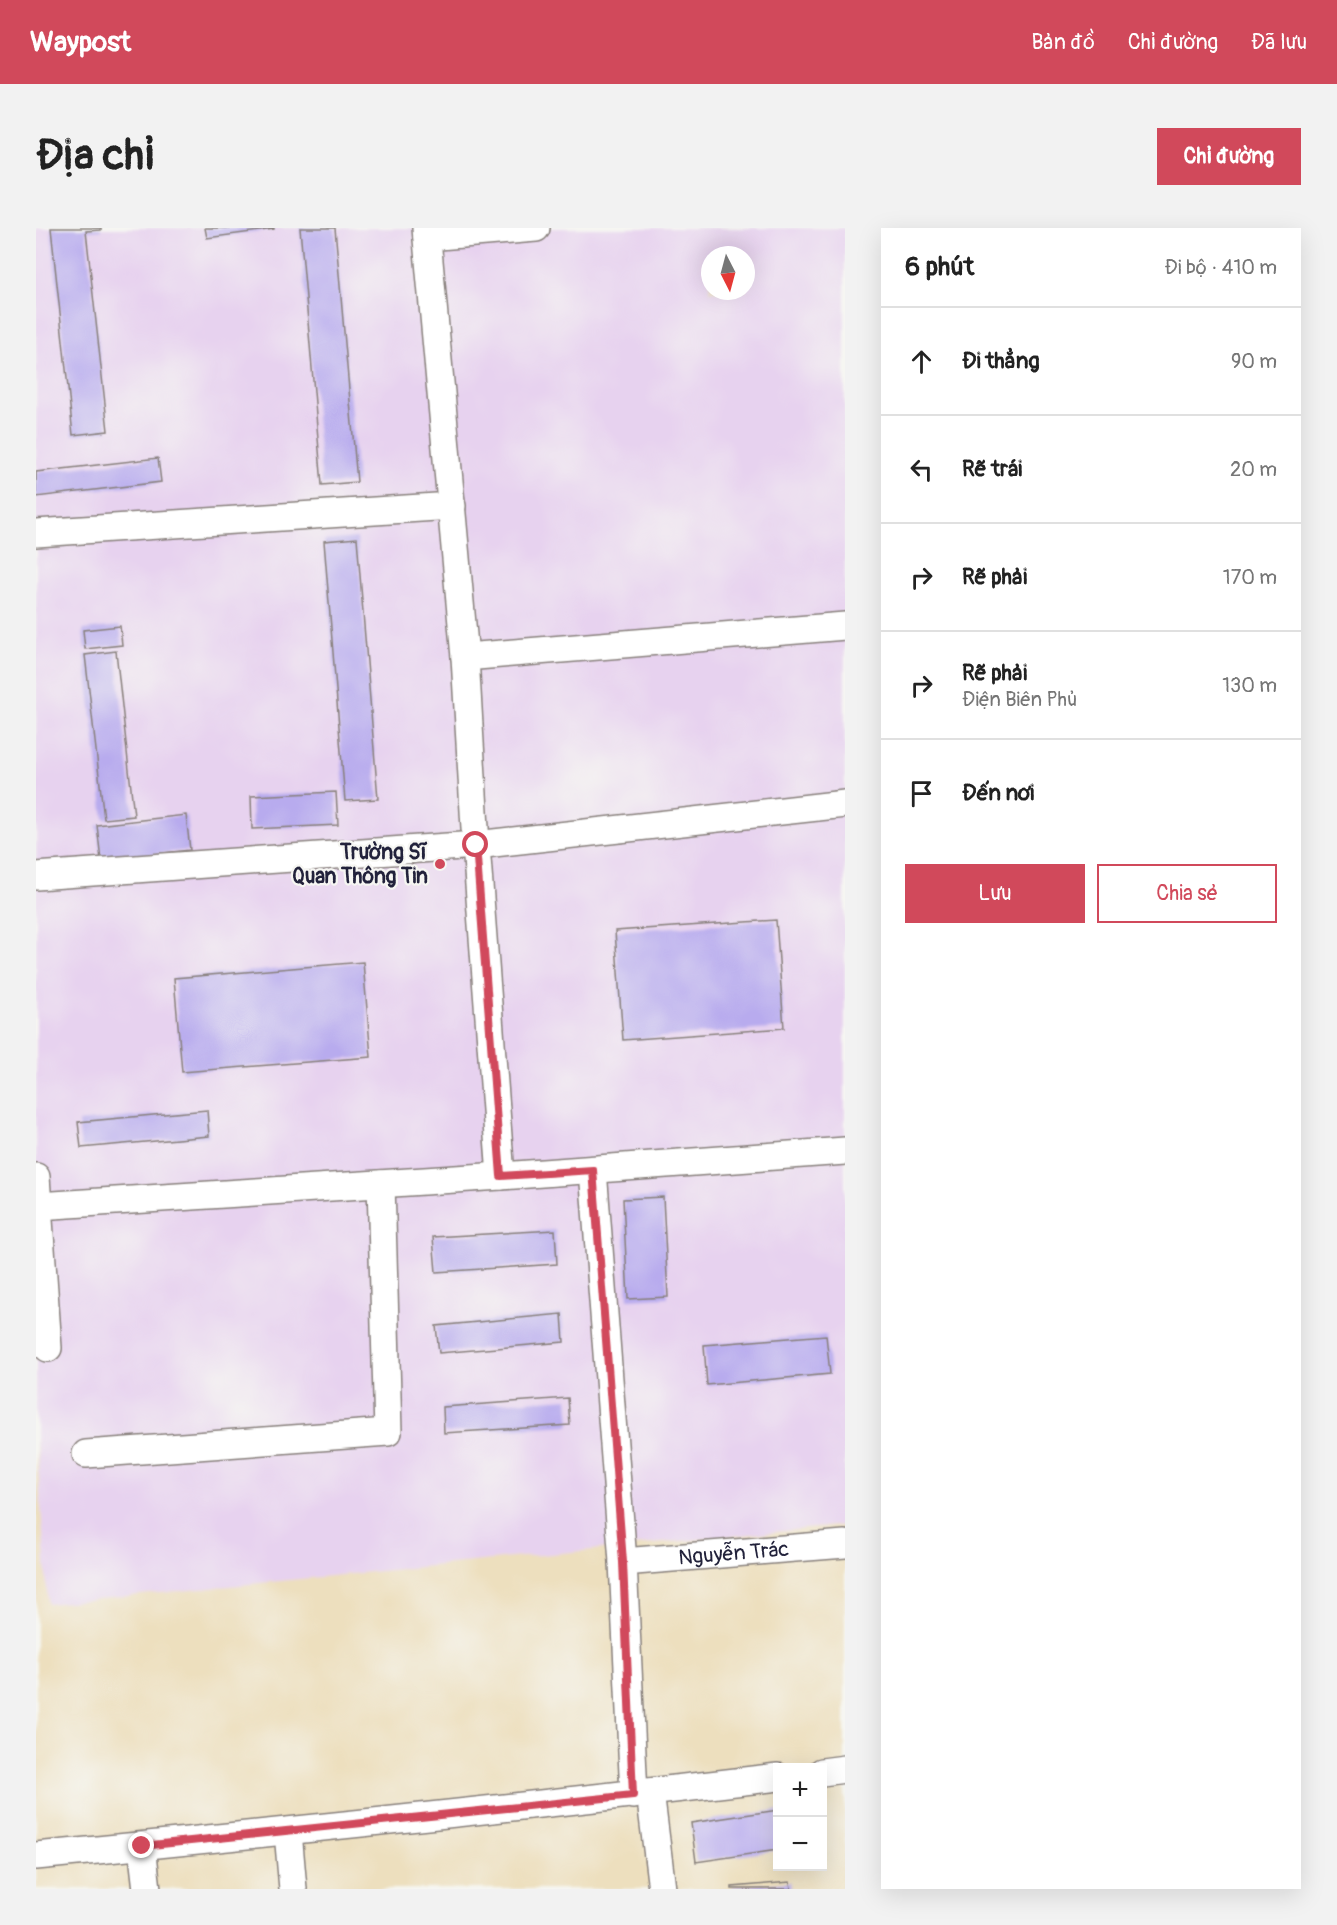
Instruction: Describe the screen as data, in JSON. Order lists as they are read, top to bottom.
{
  "streets": {
    "street": ["Nguyễn Trác"]
  },
  "places": ["Trường Sĩ Quan Thông Tin"],
  "north": "bottom",
  "page": {
    "header": "Waypost",
    "nav": ["Bản đồ", "Chỉ đường", "Đã lưu"],
    "buttons": [
      "Chỉ đường",
      ["Lưu", "Chia sẻ"]
    ],
    "title": "Địa chỉ",
    "heading": ["6 phút", "Đi bộ · 410 m"],
    "list": [
      ["Đi thẳng", "90 m"],
      ["Rẽ trái", "20 m"],
      ["Rẽ phải", "170 m"],
      ["Rẽ phải", "Điện Biên Phủ", "130 m"],
      "Đến nơi"
    ],
    "map_buttons": ["+", "−"]
  }
}
